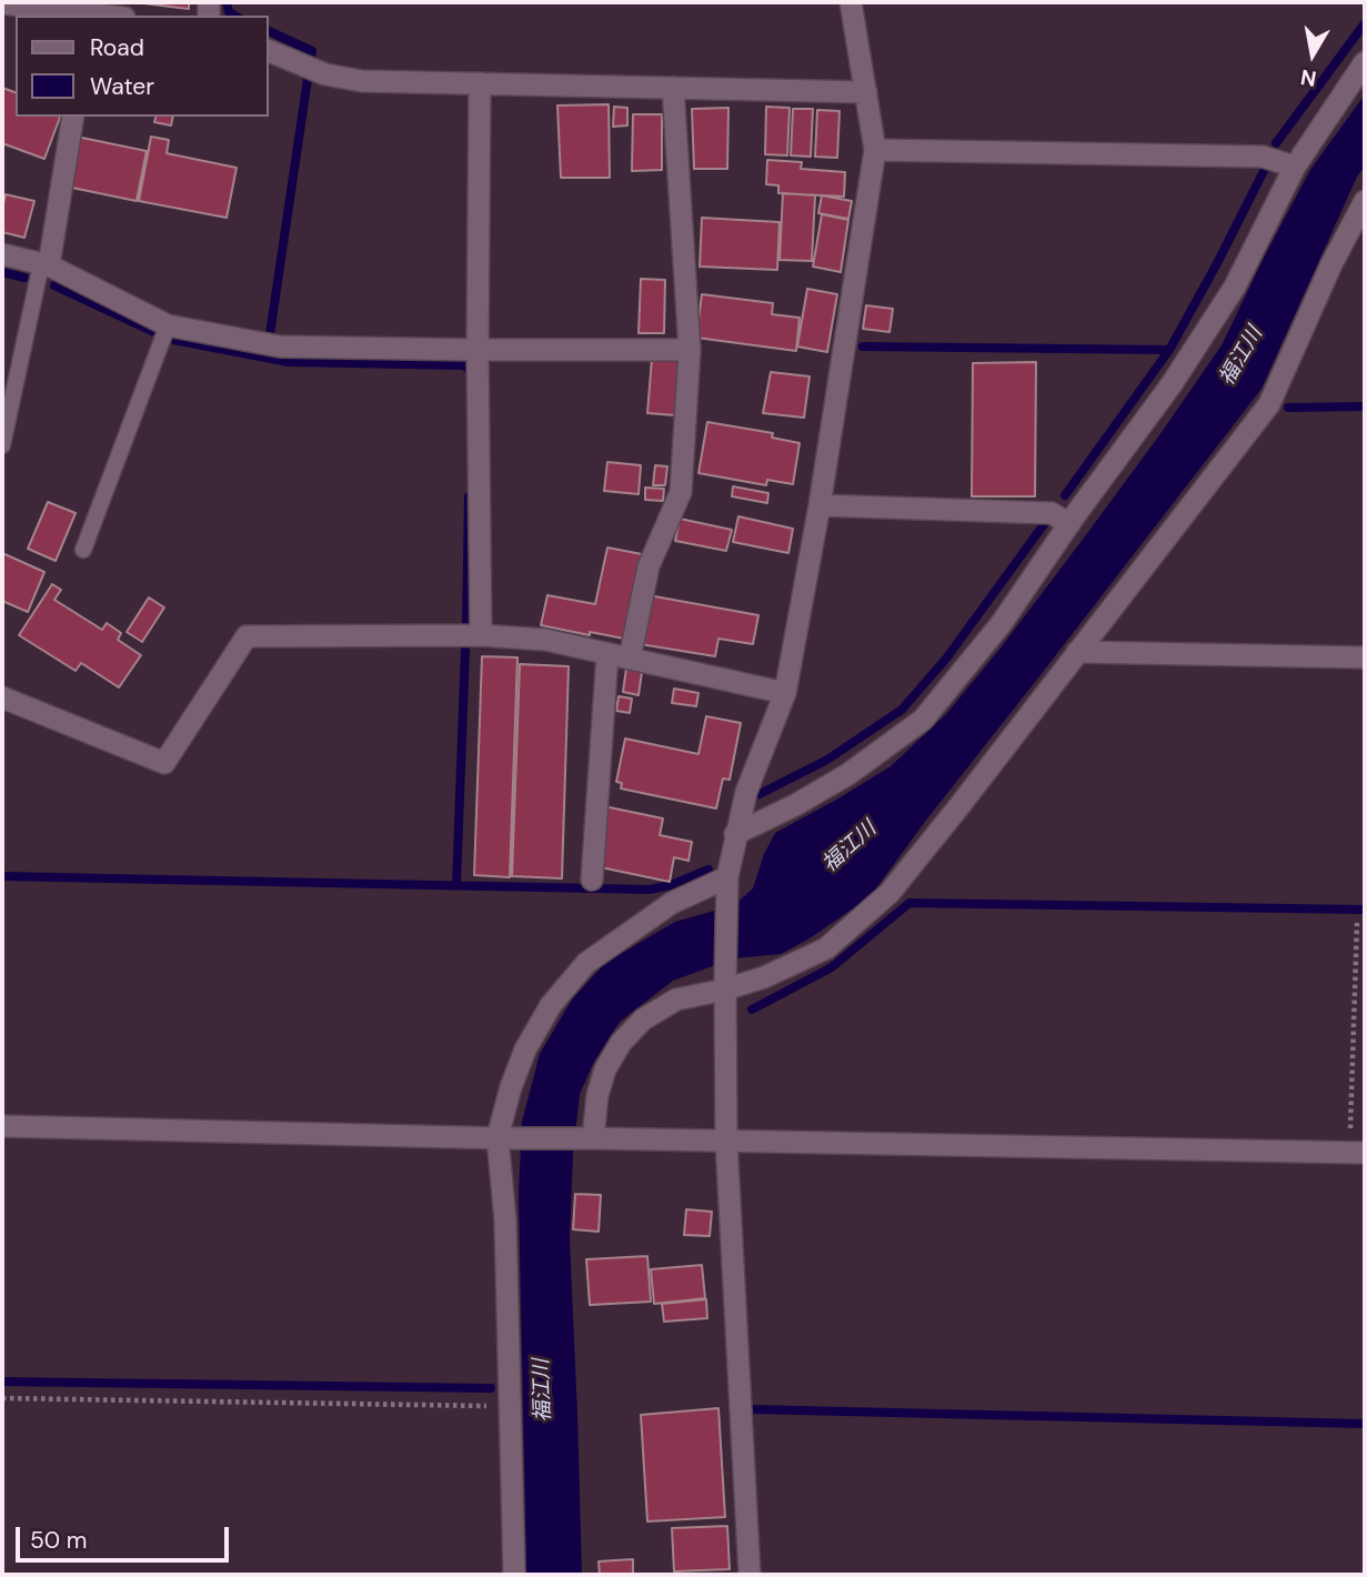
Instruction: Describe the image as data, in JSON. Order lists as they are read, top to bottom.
{
  "water": ["福江川"],
  "legend": ["Road", "Water"],
  "scale_bar": "50 m",
  "north": "bottom"
}
